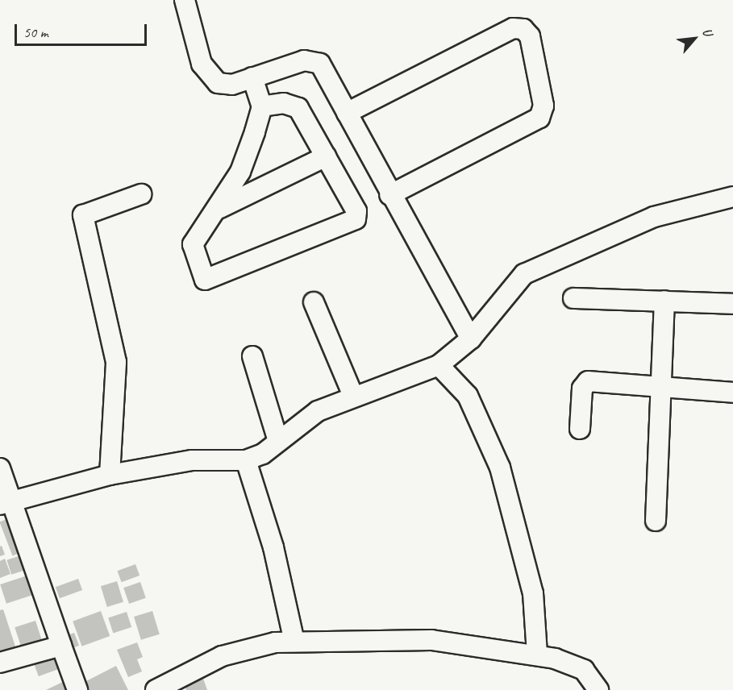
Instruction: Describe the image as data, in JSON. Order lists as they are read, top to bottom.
{
  "scale_bar": "50 m",
  "north": "top right"
}
